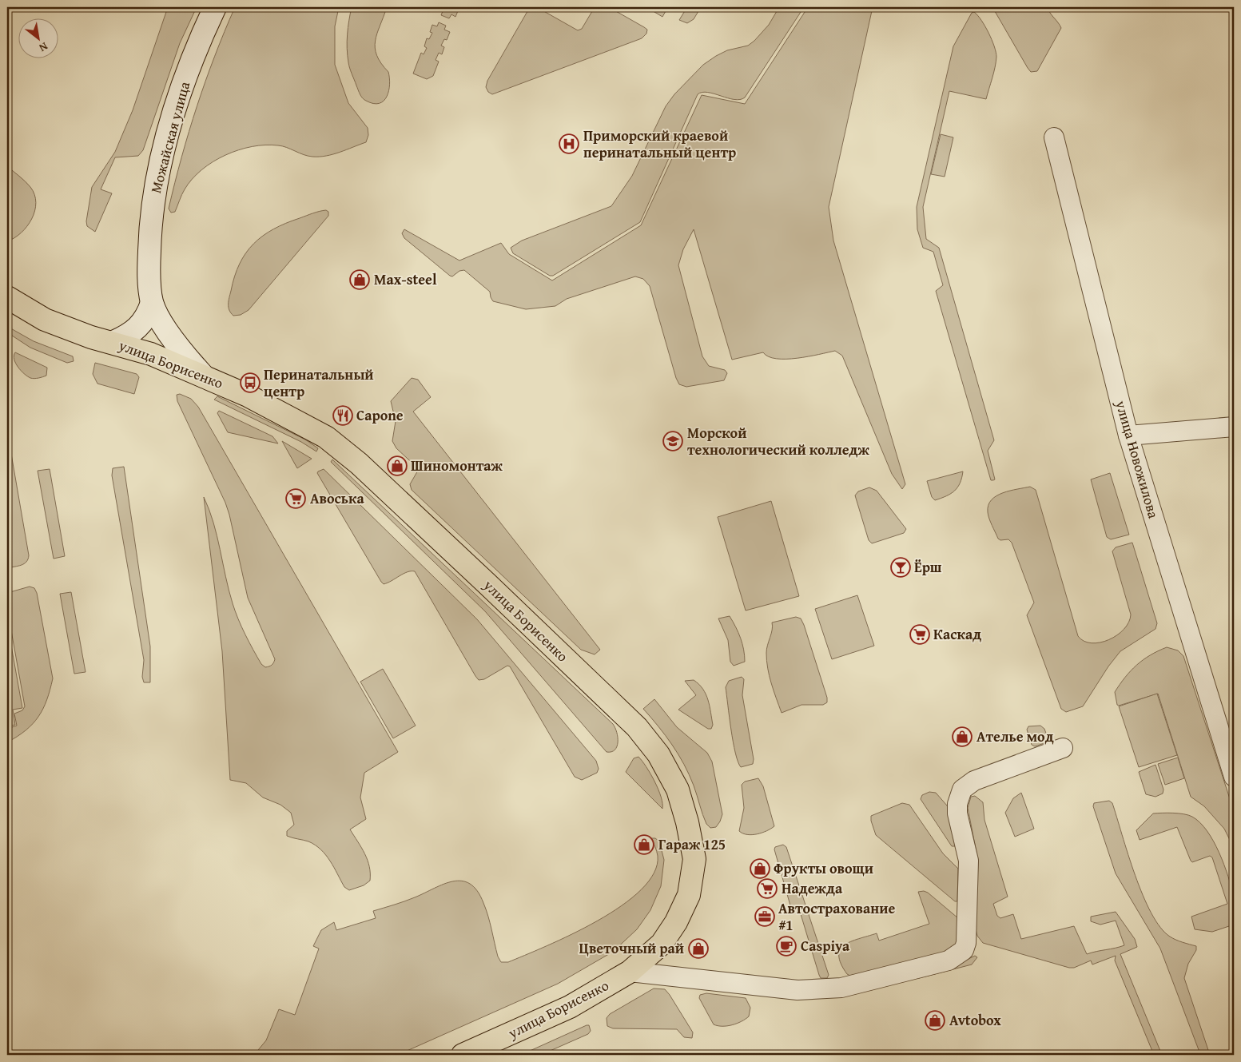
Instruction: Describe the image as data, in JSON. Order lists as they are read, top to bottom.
{
  "streets": {
    "main road": ["Можайская улица", "улица Борисенко"],
    "street": ["улица Новожилова"]
  },
  "crossings": [
    ["Можайская улица", "улица Борисенко"]
  ],
  "places": {
    "hospital": ["Приморский краевой перинатальный центр"],
    "shop": [
      "Max-steel",
      "Шиномонтаж",
      "Ателье мод",
      "Гараж 125",
      "Фрукты овощи",
      "Цветочный рай",
      "Avtobox"
    ],
    "bus stop": ["Перинатальный центр"],
    "restaurant": ["Capone"],
    "school or university": ["Морской технологический колледж"],
    "supermarket": ["Авоська", "Каскад", "Надежда"],
    "bar": ["Ёрш"],
    "office": ["Автострахование #1"],
    "cafe": ["Caspiya"]
  },
  "north": "bottom right"
}
